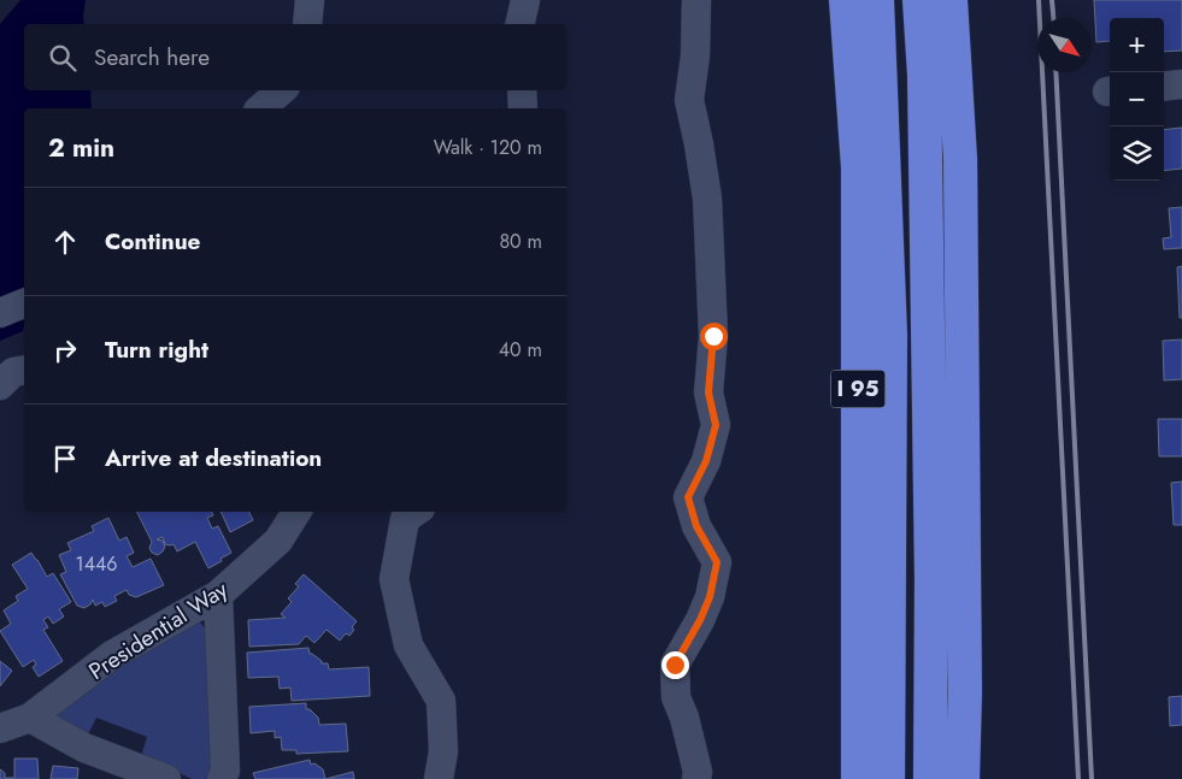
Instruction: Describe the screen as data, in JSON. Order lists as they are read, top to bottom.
{
  "streets": {
    "highway": ["I 95"],
    "street": ["Presidential Way"]
  },
  "house_numbers": ["1446"],
  "north": "bottom right",
  "page": {
    "map_buttons": ["+", "−"],
    "search": "Search here",
    "heading": ["2 min", "Walk · 120 m"],
    "list": [
      ["Continue", "80 m"],
      ["Turn right", "40 m"],
      "Arrive at destination"
    ]
  }
}
